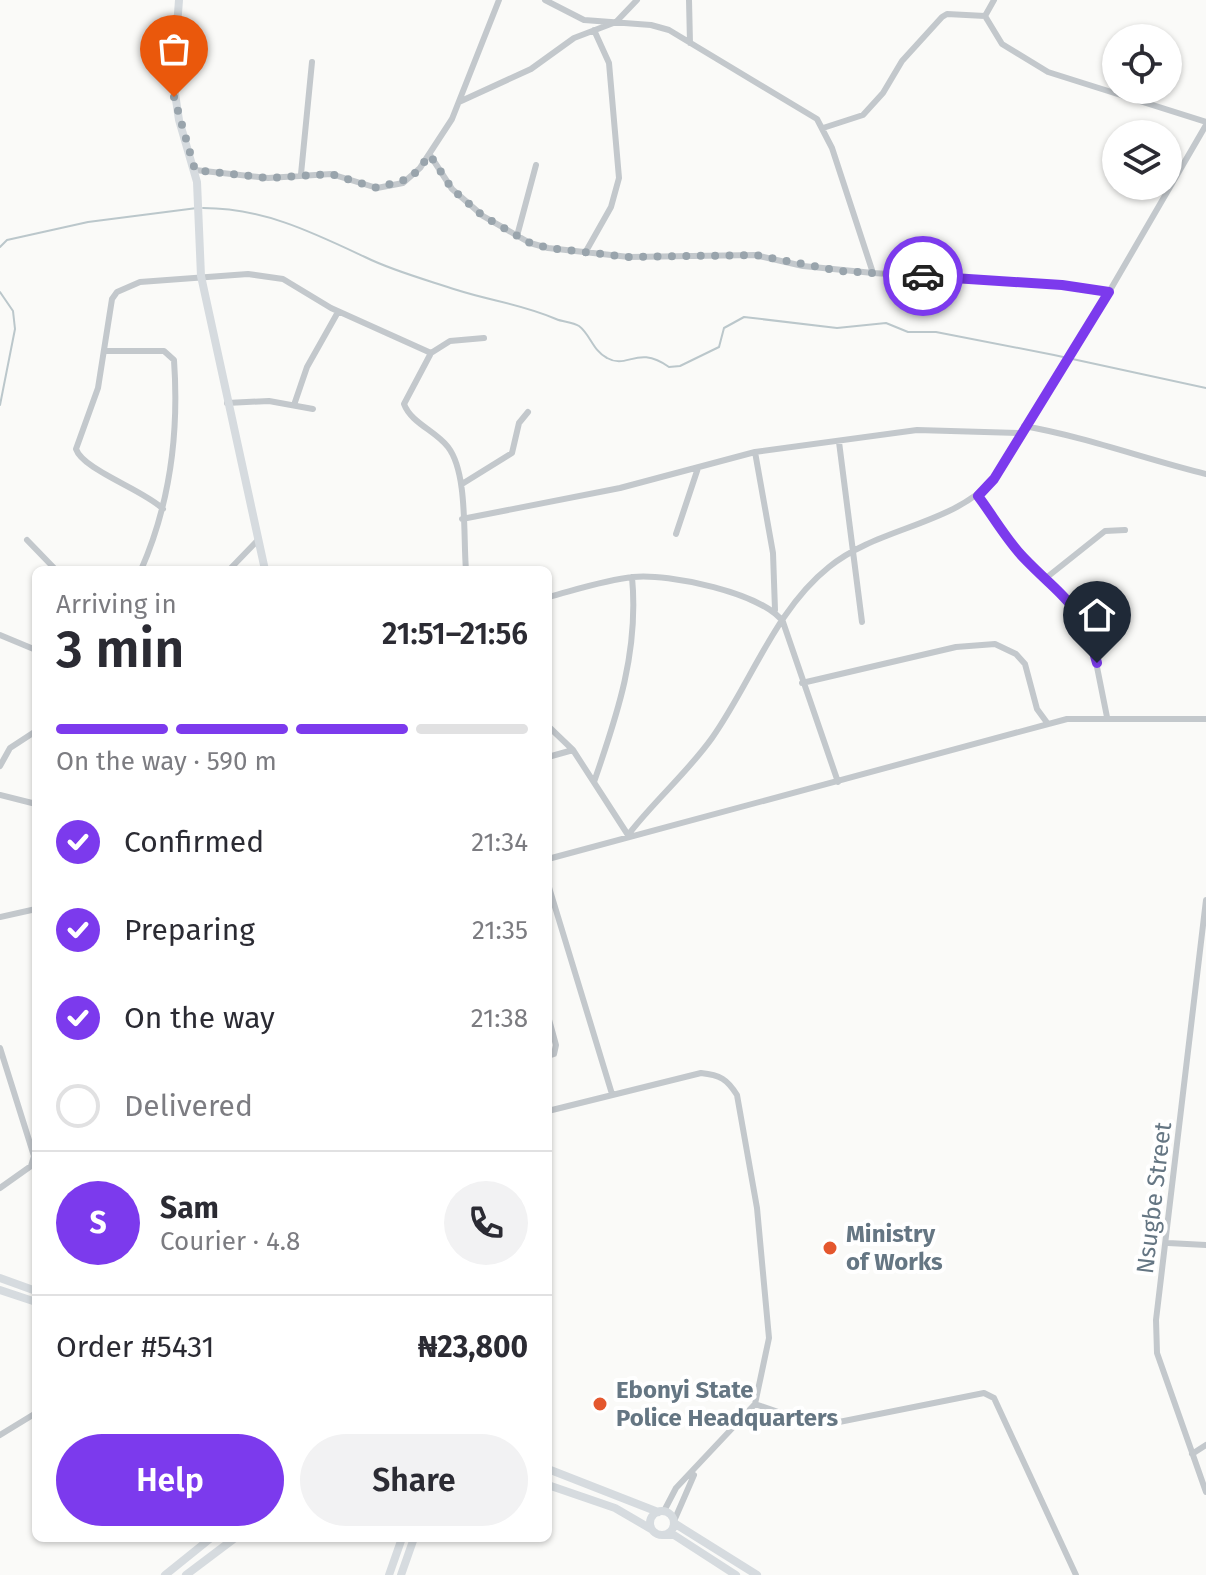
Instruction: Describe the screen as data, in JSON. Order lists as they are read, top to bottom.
{
  "streets": {
    "street": ["Nsugbe Street"]
  },
  "places": ["Ministry of Works", "Ebonyi State Police Headquarters"],
  "page": {
    "heading": ["3 min", "Arriving in", "21:51–21:56"],
    "panel": [
      "Sam",
      "Courier · 4.8",
      "Order #5431",
      "₦23,800"
    ],
    "bar": "On the way · 590 m",
    "list": [
      ["Confirmed", "21:34"],
      ["Preparing", "21:35"],
      ["On the way", "21:38"],
      "Delivered"
    ],
    "round": "S",
    "buttons": ["Help", "Share"]
  }
}
